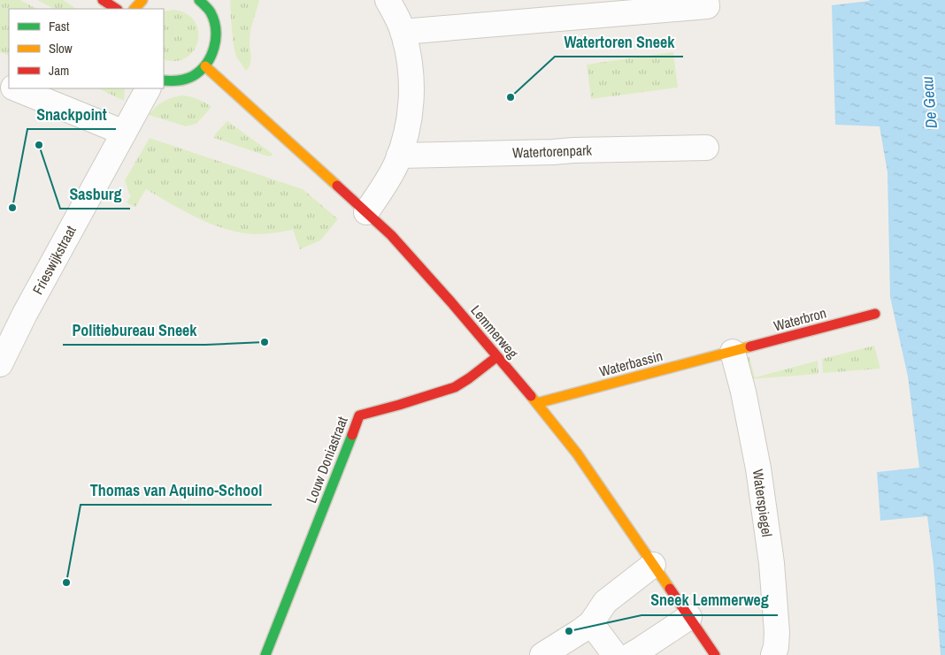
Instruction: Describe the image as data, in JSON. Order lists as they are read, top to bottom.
{
  "streets": {
    "main road": [
      "Waterbron",
      "Lemmerweg",
      "Waterbassin",
      "Louw Doniastraat"
    ],
    "street": ["Watertorenpark", "Frieswijkstraat", "Waterspiegel"]
  },
  "crossings": [
    ["Waterbron", "Waterbassin"],
    ["Waterbron", "Waterspiegel"],
    ["Lemmerweg", "Waterbassin"],
    ["Lemmerweg", "Louw Doniastraat"],
    ["Waterbassin", "Waterspiegel"]
  ],
  "water": ["De Geau"],
  "places": [
    "Watertoren Sneek",
    "Sasburg",
    "Snackpoint",
    "Politiebureau Sneek",
    "Thomas van Aquino-School",
    "Sneek Lemmerweg"
  ],
  "legend": ["Fast", "Slow", "Jam"]
}
